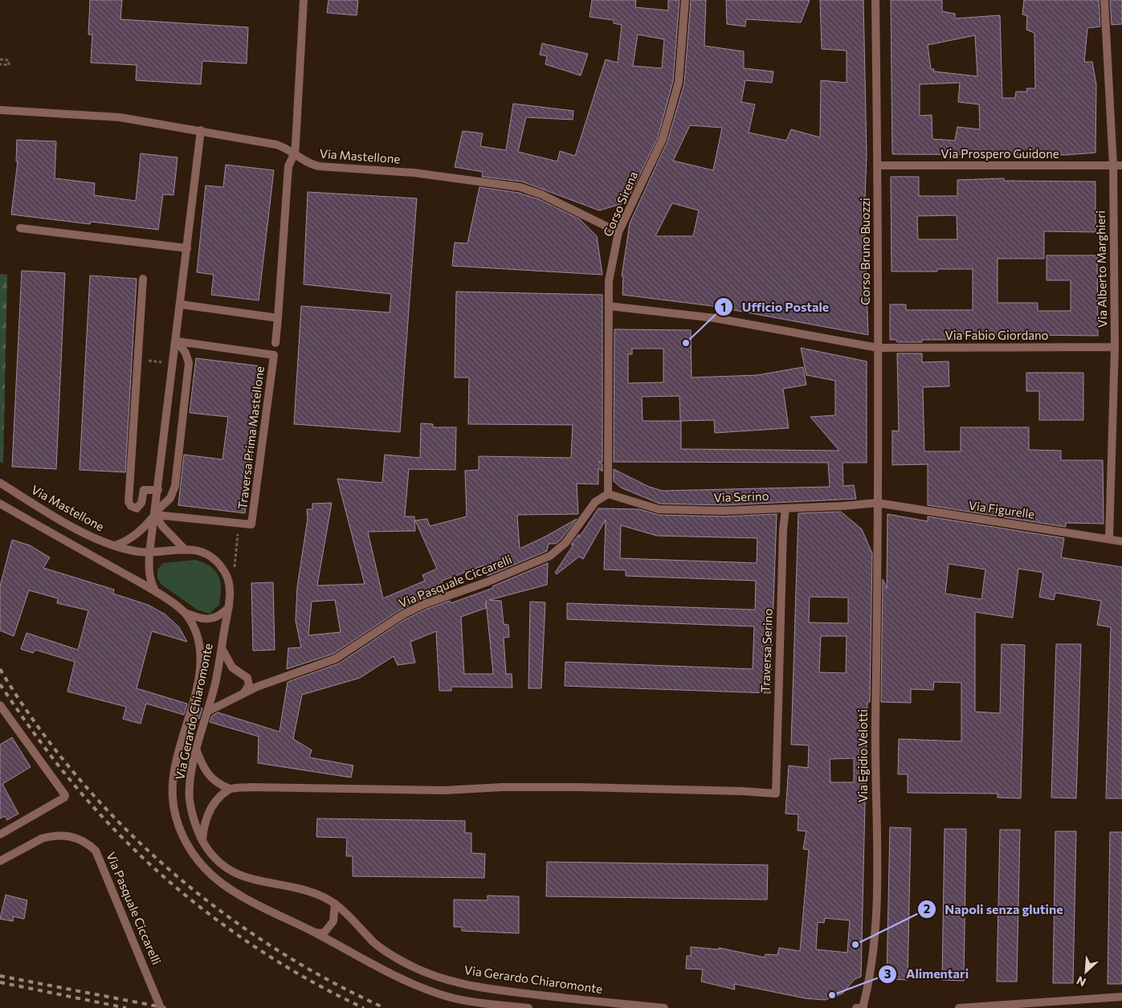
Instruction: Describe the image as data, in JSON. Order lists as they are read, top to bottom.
{
  "streets": {
    "street": [
      "Via Prospero Guidone",
      "Via Mastellone",
      "Corso Sirena",
      "Corso Bruno Buozzi",
      "Via Alberto Marghieri",
      "Via Fabio Giordano",
      "Traversa Prima Mastellone",
      "Via Serino",
      "Via Figurelle",
      "Via Pasquale Ciccarelli",
      "Traversa Serino",
      "Via Gerardo Chiaromonte",
      "Via Egidio Velotti"
    ]
  },
  "crossings": [
    ["Via Prospero Guidone", "Corso Bruno Buozzi"],
    ["Via Prospero Guidone", "Via Alberto Marghieri"],
    ["Via Mastellone", "Corso Sirena"],
    ["Via Mastellone", "Via Gerardo Chiaromonte"],
    ["Corso Sirena", "Via Fabio Giordano"],
    ["Corso Sirena", "Via Serino"],
    ["Corso Sirena", "Via Pasquale Ciccarelli"],
    ["Corso Bruno Buozzi", "Via Fabio Giordano"],
    ["Corso Bruno Buozzi", "Via Serino"],
    ["Corso Bruno Buozzi", "Via Figurelle"],
    ["Corso Bruno Buozzi", "Via Egidio Velotti"],
    ["Via Alberto Marghieri", "Via Fabio Giordano"],
    ["Via Alberto Marghieri", "Via Figurelle"],
    ["Via Serino", "Via Figurelle"],
    ["Via Serino", "Via Pasquale Ciccarelli"],
    ["Via Serino", "Traversa Serino"],
    ["Via Serino", "Via Egidio Velotti"],
    ["Via Figurelle", "Via Egidio Velotti"],
    ["Via Pasquale Ciccarelli", "Via Gerardo Chiaromonte"]
  ],
  "places": ["Ufficio Postale", "Napoli senza glutine", "Alimentari"],
  "north": "bottom left"
}
